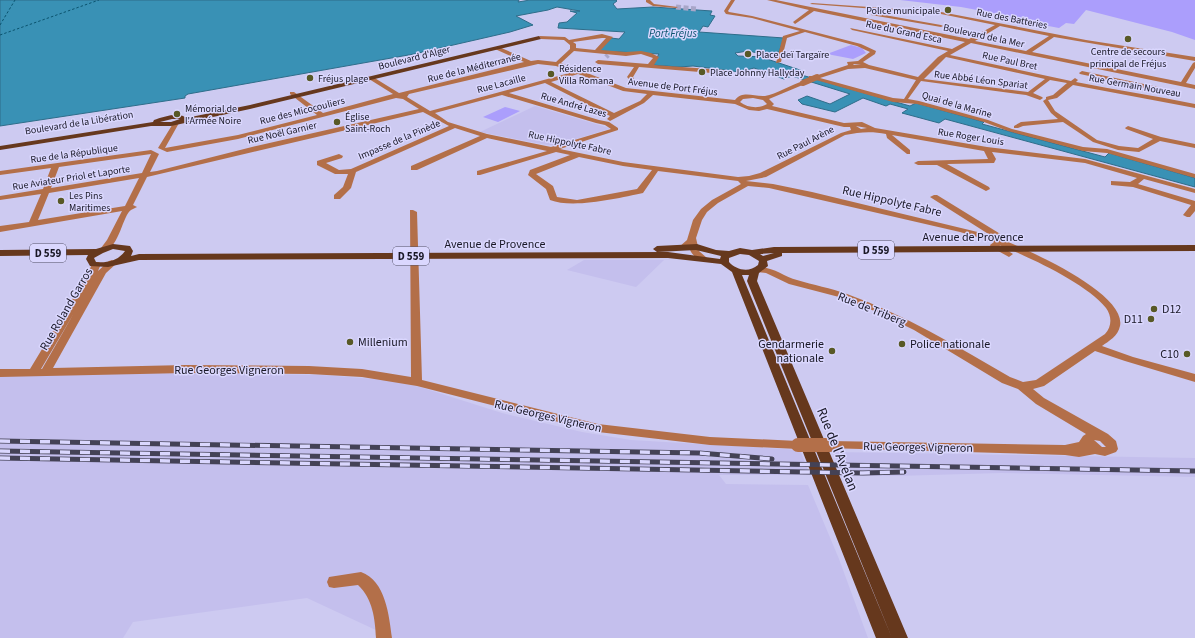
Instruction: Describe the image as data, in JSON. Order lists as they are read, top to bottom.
{
  "streets": {
    "main road": [
      "Boulevard d'Alger",
      "Boulevard de la Libération",
      "Avenue de Provence",
      "D 559",
      "Rue de l'Avelan"
    ],
    "street": [
      "Rue des Batteries",
      "Rue du Grand Esca",
      "Boulevard de la Mer",
      "Rue Paul Bret",
      "Rue de la Méditerranée",
      "Rue Abbé Léon Spariat",
      "Rue Lacaille",
      "Rue Germain Nouveau",
      "Avenue de Port Fréjus",
      "Rue André Lazes",
      "Quai de la Marine",
      "Rue des Micocouliers",
      "Rue Noël Garnier",
      "Rue Roger Louis",
      "Impasse de la Pinède",
      "Rue Hippolyte Fabre",
      "Rue Paul Arène",
      "Rue de la République",
      "Rue Aviateur Priol et Laporte",
      "Rue Roland Garros",
      "Rue de Triberg",
      "Rue Georges Vigneron"
    ]
  },
  "crossings": [
    ["Rue des Batteries", "Boulevard de la Mer"],
    ["Boulevard d'Alger", "Rue Hippolyte Fabre"],
    ["Rue Paul Bret", "Rue Germain Nouveau"],
    ["Rue de la Méditerranée", "Avenue de Port Fréjus"],
    ["Rue de la Méditerranée", "Rue des Micocouliers"],
    ["Rue de la Méditerranée", "Rue Hippolyte Fabre"],
    ["Rue Abbé Léon Spariat", "Quai de la Marine"],
    ["Rue Lacaille", "Avenue de Port Fréjus"],
    ["Rue Lacaille", "Rue André Lazes"],
    ["Rue Lacaille", "Rue Noël Garnier"],
    ["Rue Lacaille", "Rue Hippolyte Fabre"],
    ["Rue André Lazes", "Rue Hippolyte Fabre"],
    ["Rue des Micocouliers", "Rue Hippolyte Fabre"],
    ["Rue des Micocouliers", "Rue de la République"],
    ["Rue Noël Garnier", "Rue Hippolyte Fabre"],
    ["Rue Noël Garnier", "Rue Aviateur Priol et Laporte"],
    ["Rue Roger Louis", "Rue Paul Arène"],
    ["Impasse de la Pinède", "Rue Hippolyte Fabre"],
    ["Rue Hippolyte Fabre", "Rue Paul Arène"],
    ["Rue Hippolyte Fabre", "Avenue de Provence"],
    ["Avenue de Provence", "D 559"],
    ["Avenue de Provence", "Rue Roland Garros"],
    ["Avenue de Provence", "Rue de Triberg"],
    ["Avenue de Provence", "Rue de l'Avelan"],
    ["D 559", "Rue Roland Garros"],
    ["Rue Roland Garros", "Rue Georges Vigneron"],
    ["Rue de Triberg", "Rue Georges Vigneron"],
    ["Rue de Triberg", "Rue de l'Avelan"]
  ],
  "water": ["Port Fréjus"],
  "places": [
    "Police municipale",
    "Centre de secours principal de Fréjus",
    "Place deï Targaïre",
    "Place Johnny Hallyday",
    "Résidence Villa Romana",
    "Fréjus plage",
    "Mémorial de l'Armée Noire",
    "Église Saint-Roch",
    "Les Pins Maritimes",
    "D12",
    "D11",
    "Millenium",
    "Police nationale",
    "Gendarmerie nationale",
    "C10"
  ]
}
